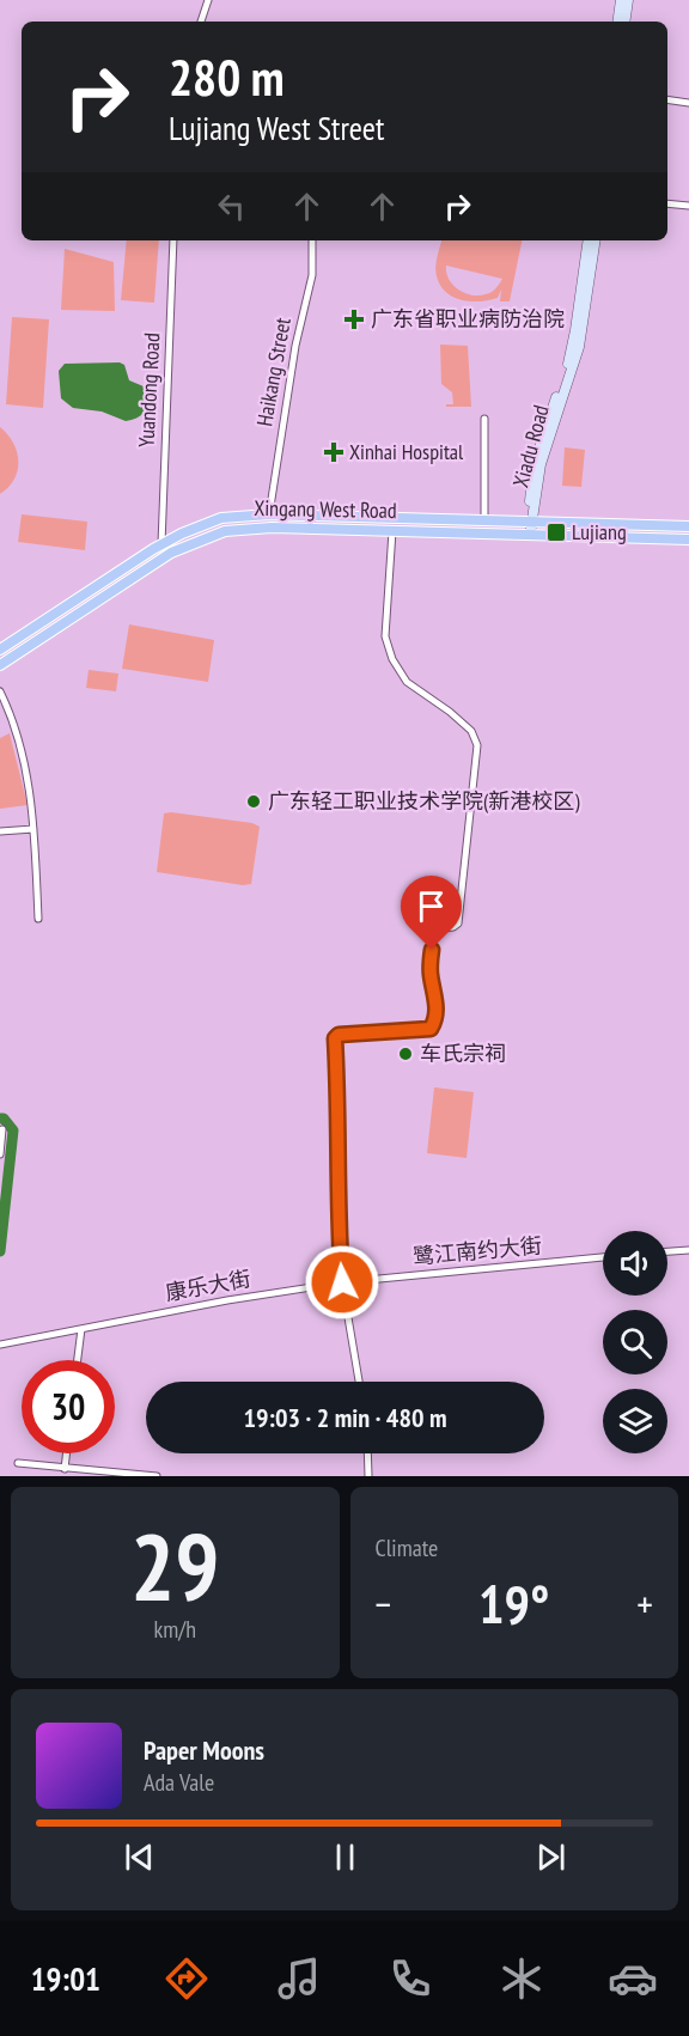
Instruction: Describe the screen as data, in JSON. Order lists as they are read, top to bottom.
{
  "streets": {
    "main road": ["Xiadu Road", "Xingang West Road"],
    "street": [
      "Haikang Street",
      "Yuandong Road",
      "鹭江南约大街",
      "康乐大街"
    ]
  },
  "crossings": [
    ["Haikang Street", "Xingang West Road"],
    ["Yuandong Road", "Xingang West Road"],
    ["Xiadu Road", "Xingang West Road"],
    ["鹭江南约大街", "康乐大街"]
  ],
  "places": {
    "health": ["广东省职业病防治院", "Xinhai Hospital"],
    "transit": ["Lujiang"],
    "other": ["广东轻工职业技术学院(新港校区)", "车氏宗祠"]
  },
  "page": {
    "turn": ["280 m", "Lujiang West Street"],
    "limit": "30",
    "trip": "19:03 · 2 min · 480 m",
    "tile": [
      ["29", "km/h"],
      "Climate"
    ],
    "heat": ["−", "19°", "+"],
    "song": ["Paper Moons", "Ada Vale"],
    "tabs": "19:01"
  }
}
